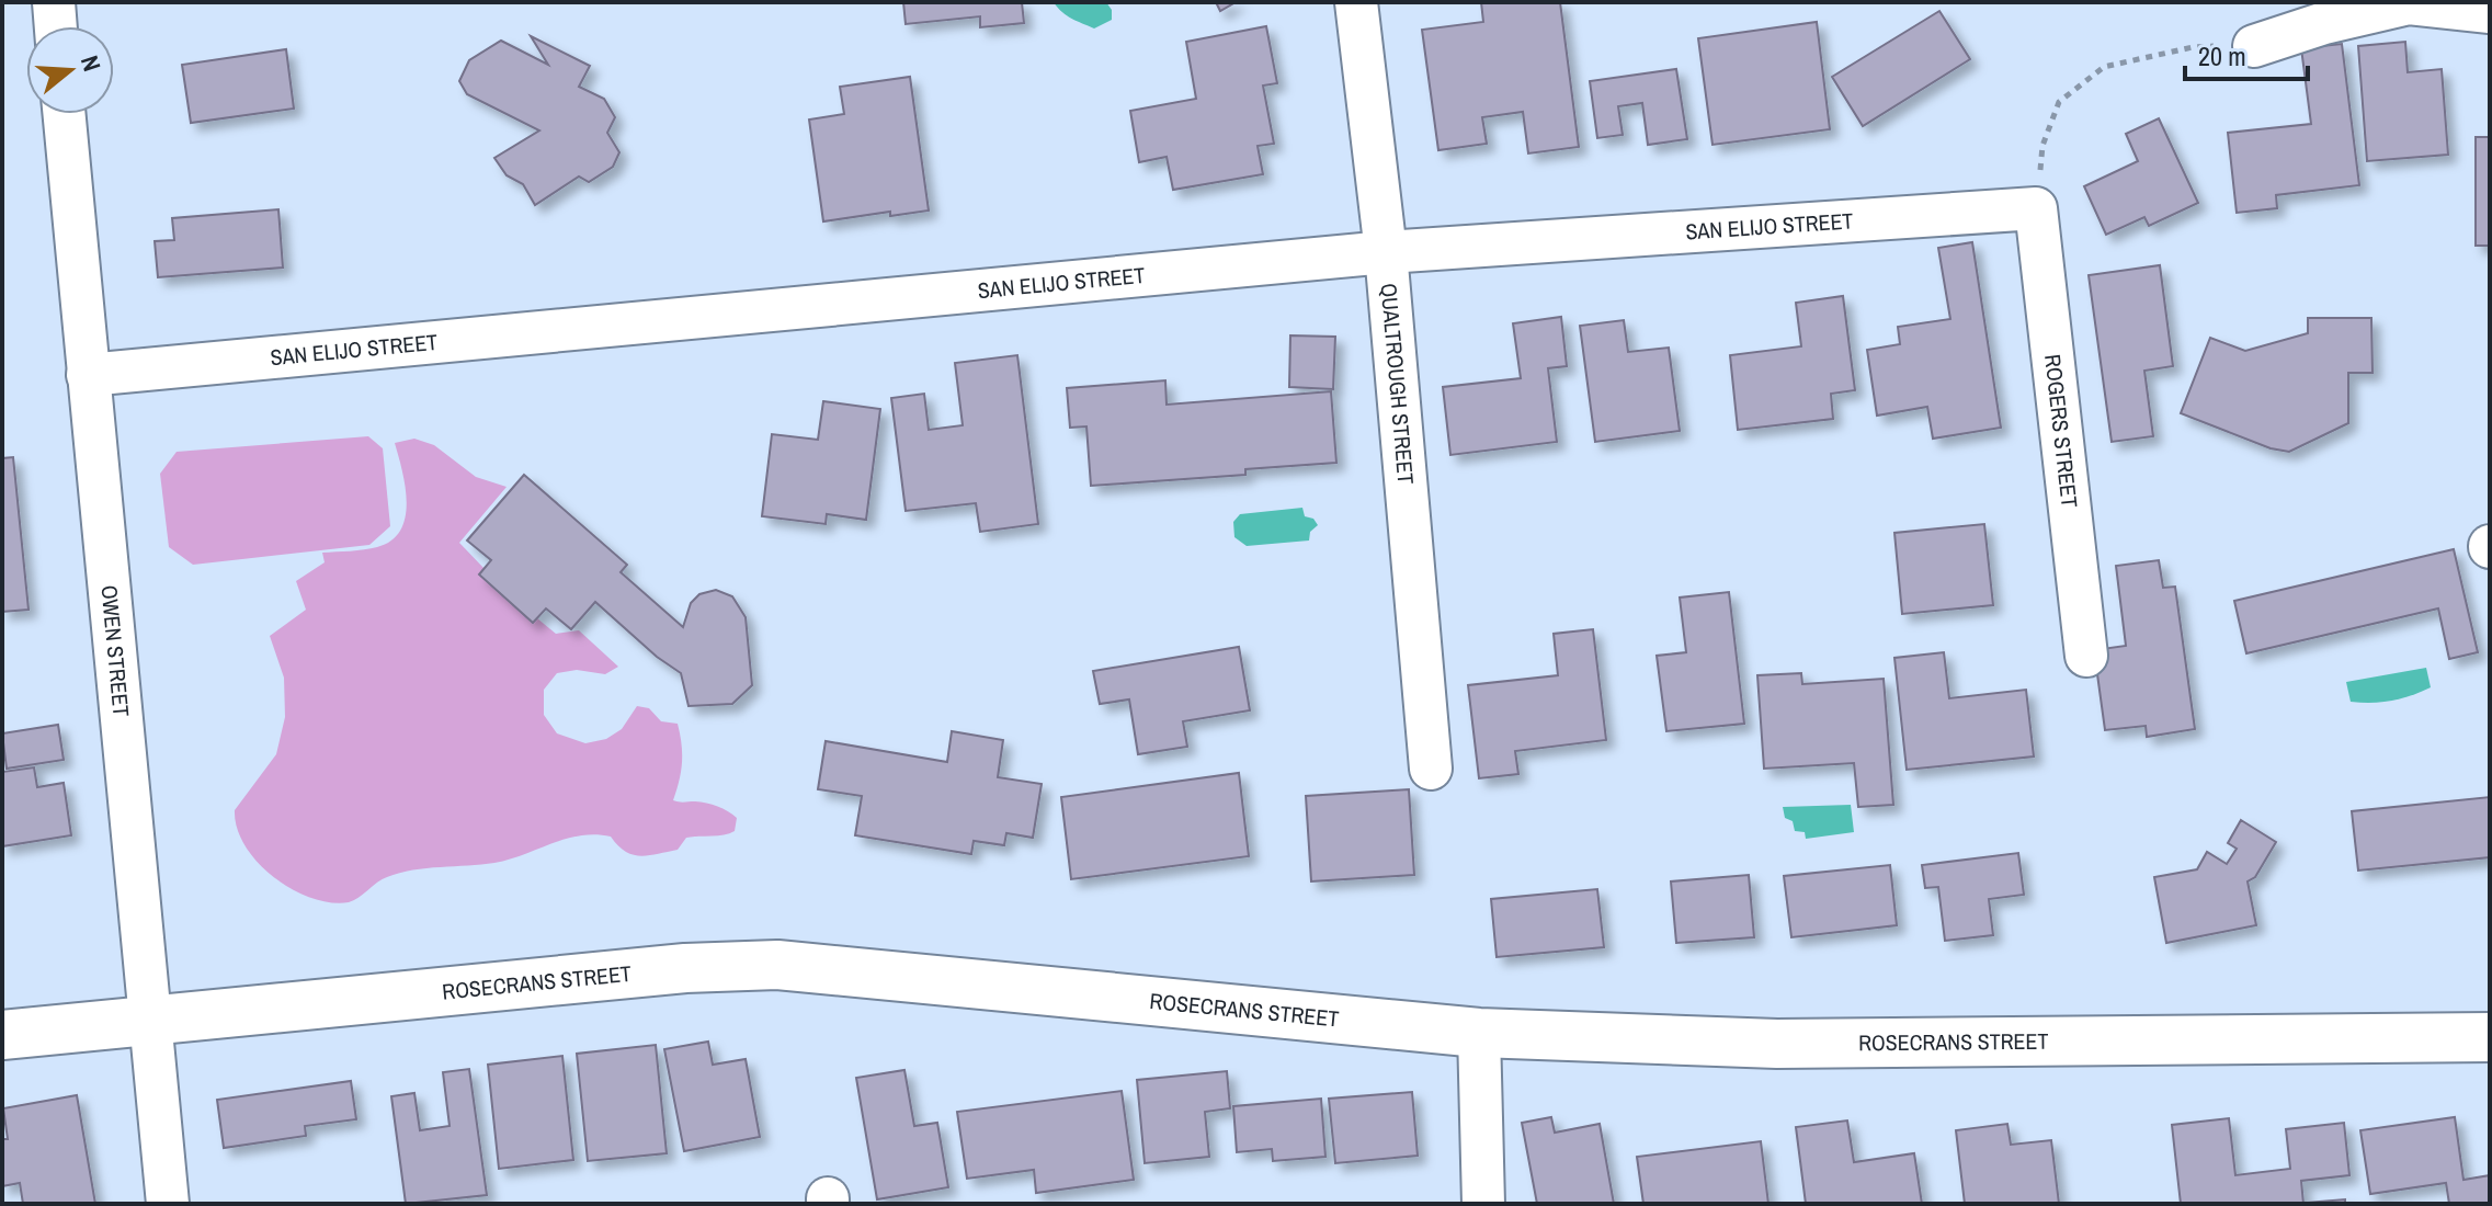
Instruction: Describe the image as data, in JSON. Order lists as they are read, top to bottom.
{
  "streets": {
    "street": [
      "SAN ELIJO STREET",
      "QUALTROUGH STREET",
      "ROGERS STREET",
      "OWEN STREET",
      "ROSECRANS STREET"
    ]
  },
  "crossings": [
    ["SAN ELIJO STREET", "QUALTROUGH STREET"],
    ["SAN ELIJO STREET", "ROGERS STREET"],
    ["SAN ELIJO STREET", "OWEN STREET"],
    ["OWEN STREET", "ROSECRANS STREET"]
  ],
  "scale_bar": "20 m",
  "north": "right"
}
